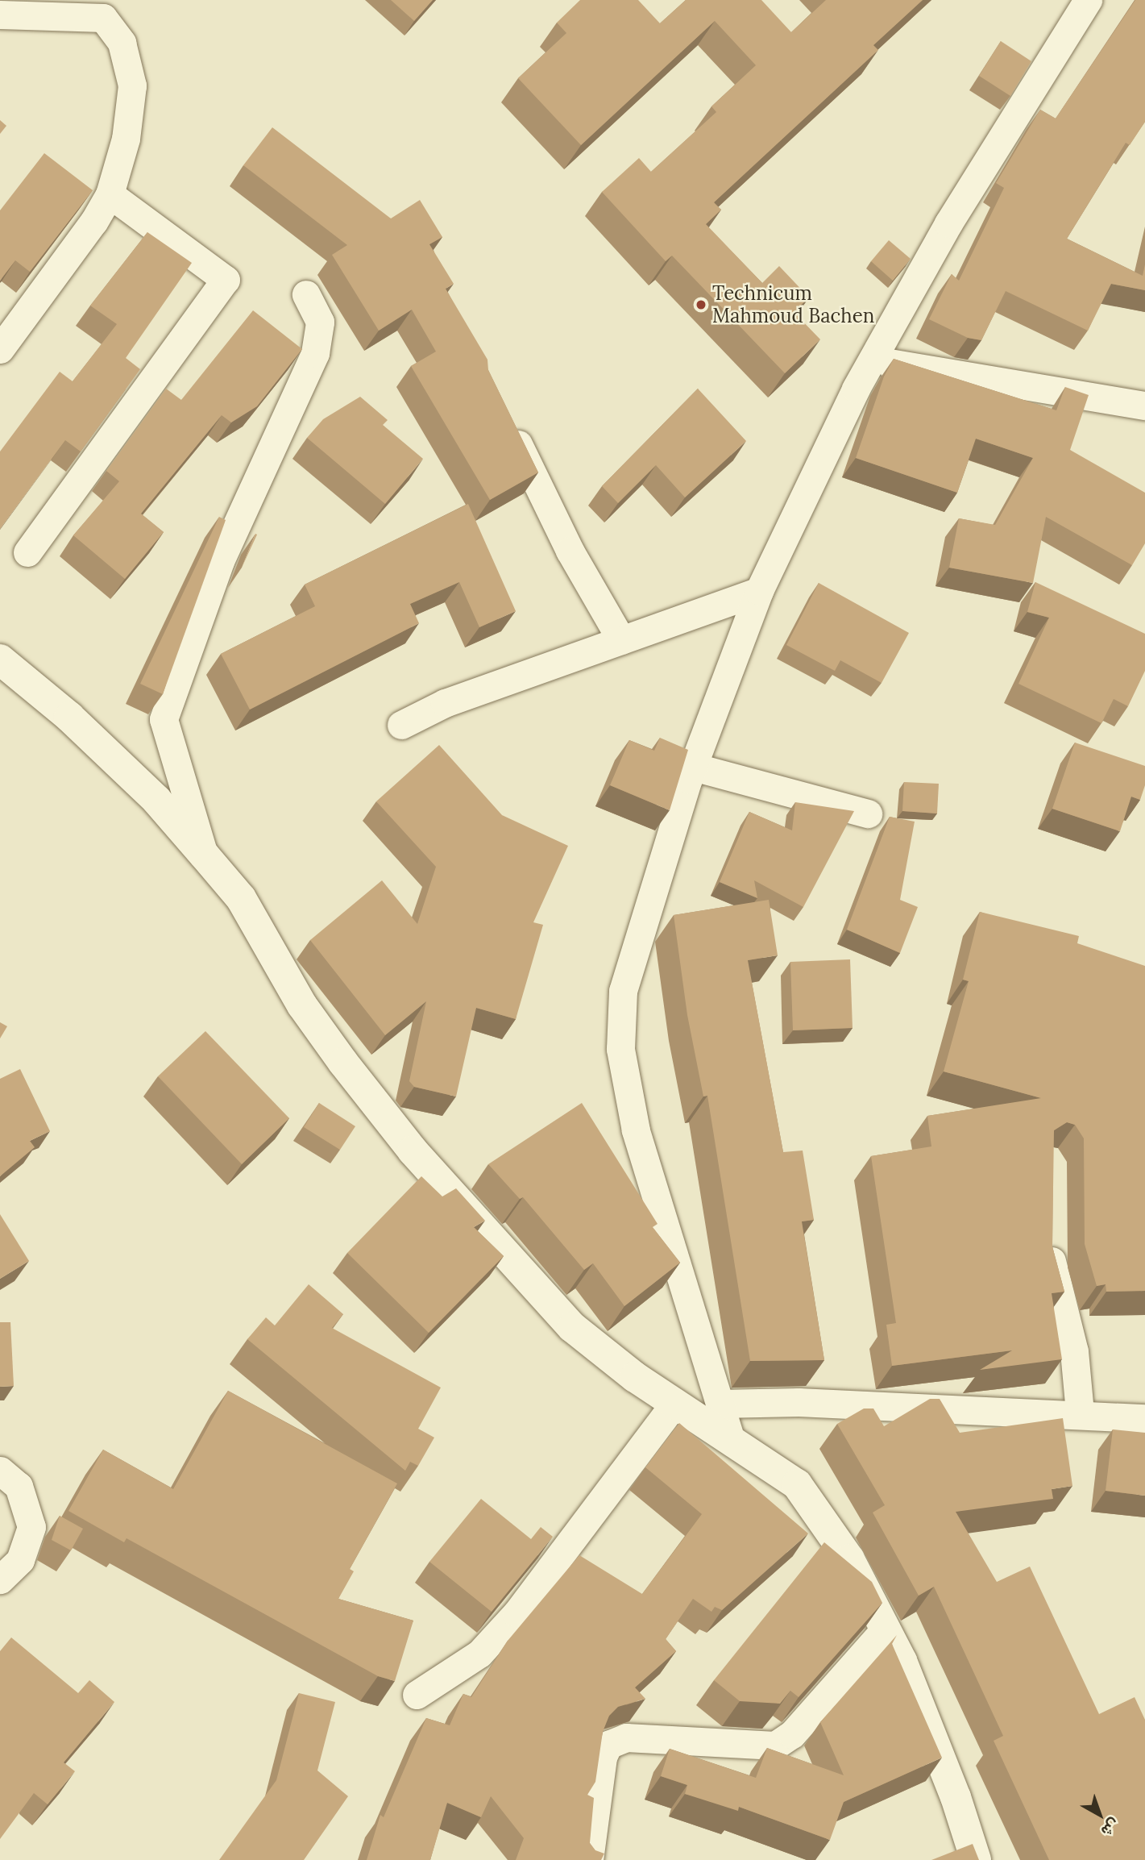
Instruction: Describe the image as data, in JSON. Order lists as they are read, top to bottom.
{
  "places": ["Technicum Mahmoud Bachen"],
  "north": "bottom right"
}
